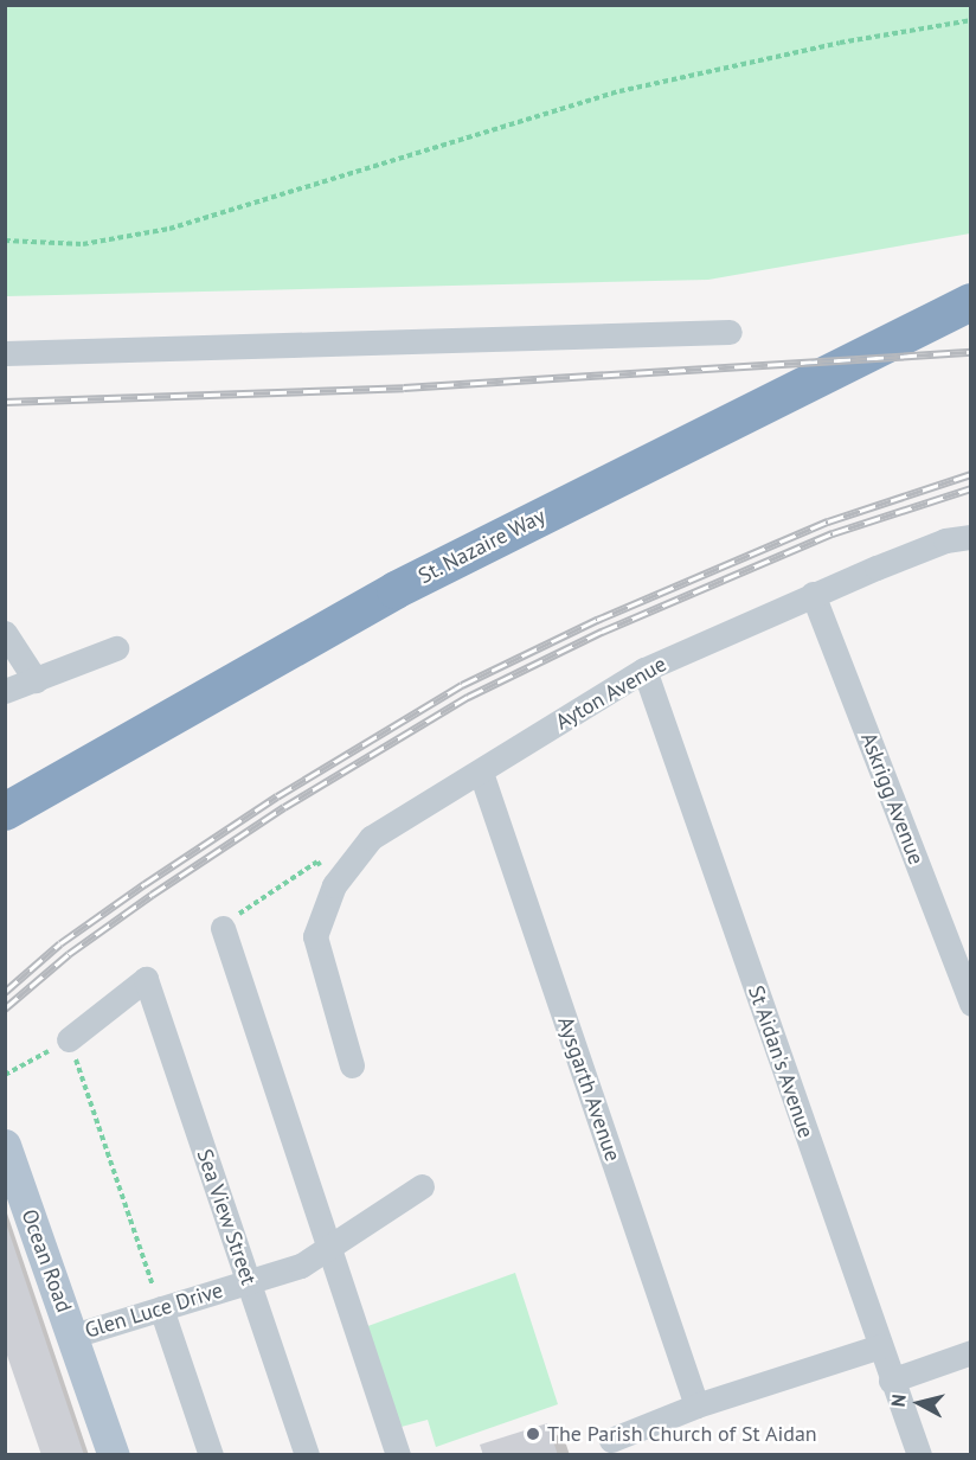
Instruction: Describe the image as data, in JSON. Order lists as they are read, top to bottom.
{
  "streets": {
    "highway": ["St. Nazaire Way"],
    "main road": ["Ocean Road"],
    "street": [
      "Ayton Avenue",
      "Askrigg Avenue",
      "St Aidan's Avenue",
      "Aysgarth Avenue",
      "Sea View Street",
      "Glen Luce Drive"
    ]
  },
  "crossings": [
    ["Ayton Avenue", "Askrigg Avenue"],
    ["Ayton Avenue", "St Aidan's Avenue"],
    ["Ayton Avenue", "Aysgarth Avenue"],
    ["Sea View Street", "Glen Luce Drive"],
    ["Ocean Road", "Glen Luce Drive"]
  ],
  "places": ["The Parish Church of St Aidan"],
  "north": "left"
}
